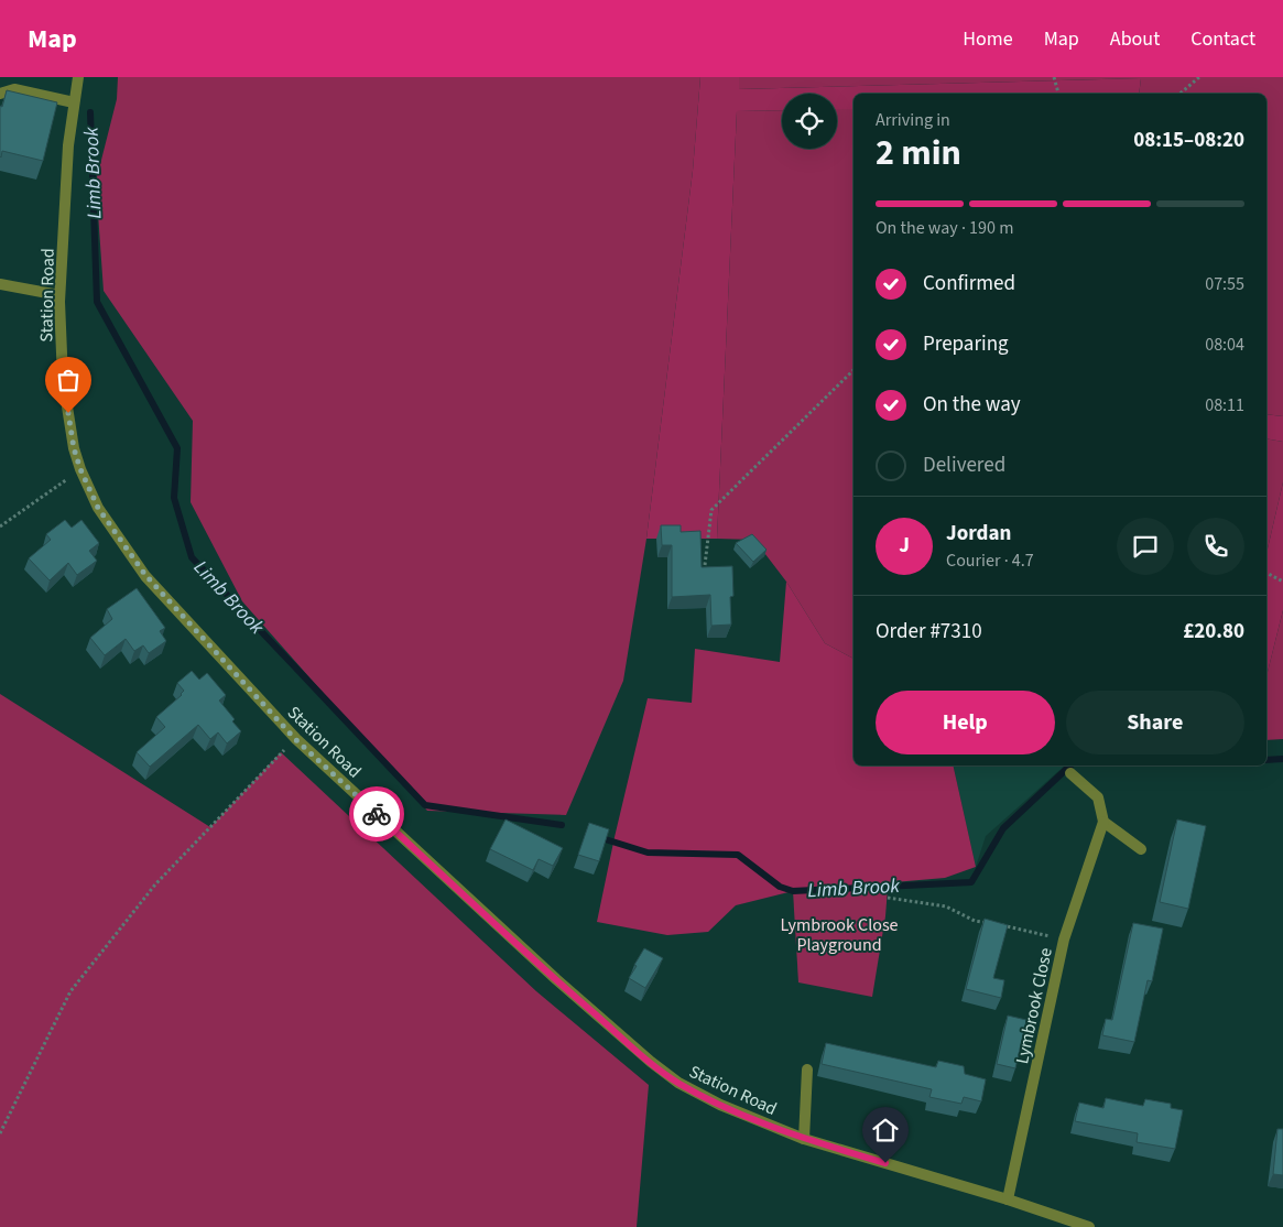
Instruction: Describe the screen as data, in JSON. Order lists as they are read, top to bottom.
{
  "streets": {
    "street": ["Station Road", "Lymbrook Close"]
  },
  "crossings": [
    ["Station Road", "Lymbrook Close"]
  ],
  "water": ["Limb Brook"],
  "parks": ["Lymbrook Close Playground"],
  "page": {
    "header": "Map",
    "nav": [
      "Home",
      "Map",
      "About",
      "Contact"
    ],
    "heading": ["2 min", "Arriving in", "08:15–08:20"],
    "panel": [
      "Jordan",
      "Courier · 4.7",
      "Order #7310",
      "£20.80"
    ],
    "bar": "On the way · 190 m",
    "list": [
      ["Confirmed", "07:55"],
      ["Preparing", "08:04"],
      ["On the way", "08:11"],
      "Delivered"
    ],
    "round": "J",
    "buttons": ["Help", "Share"]
  }
}
